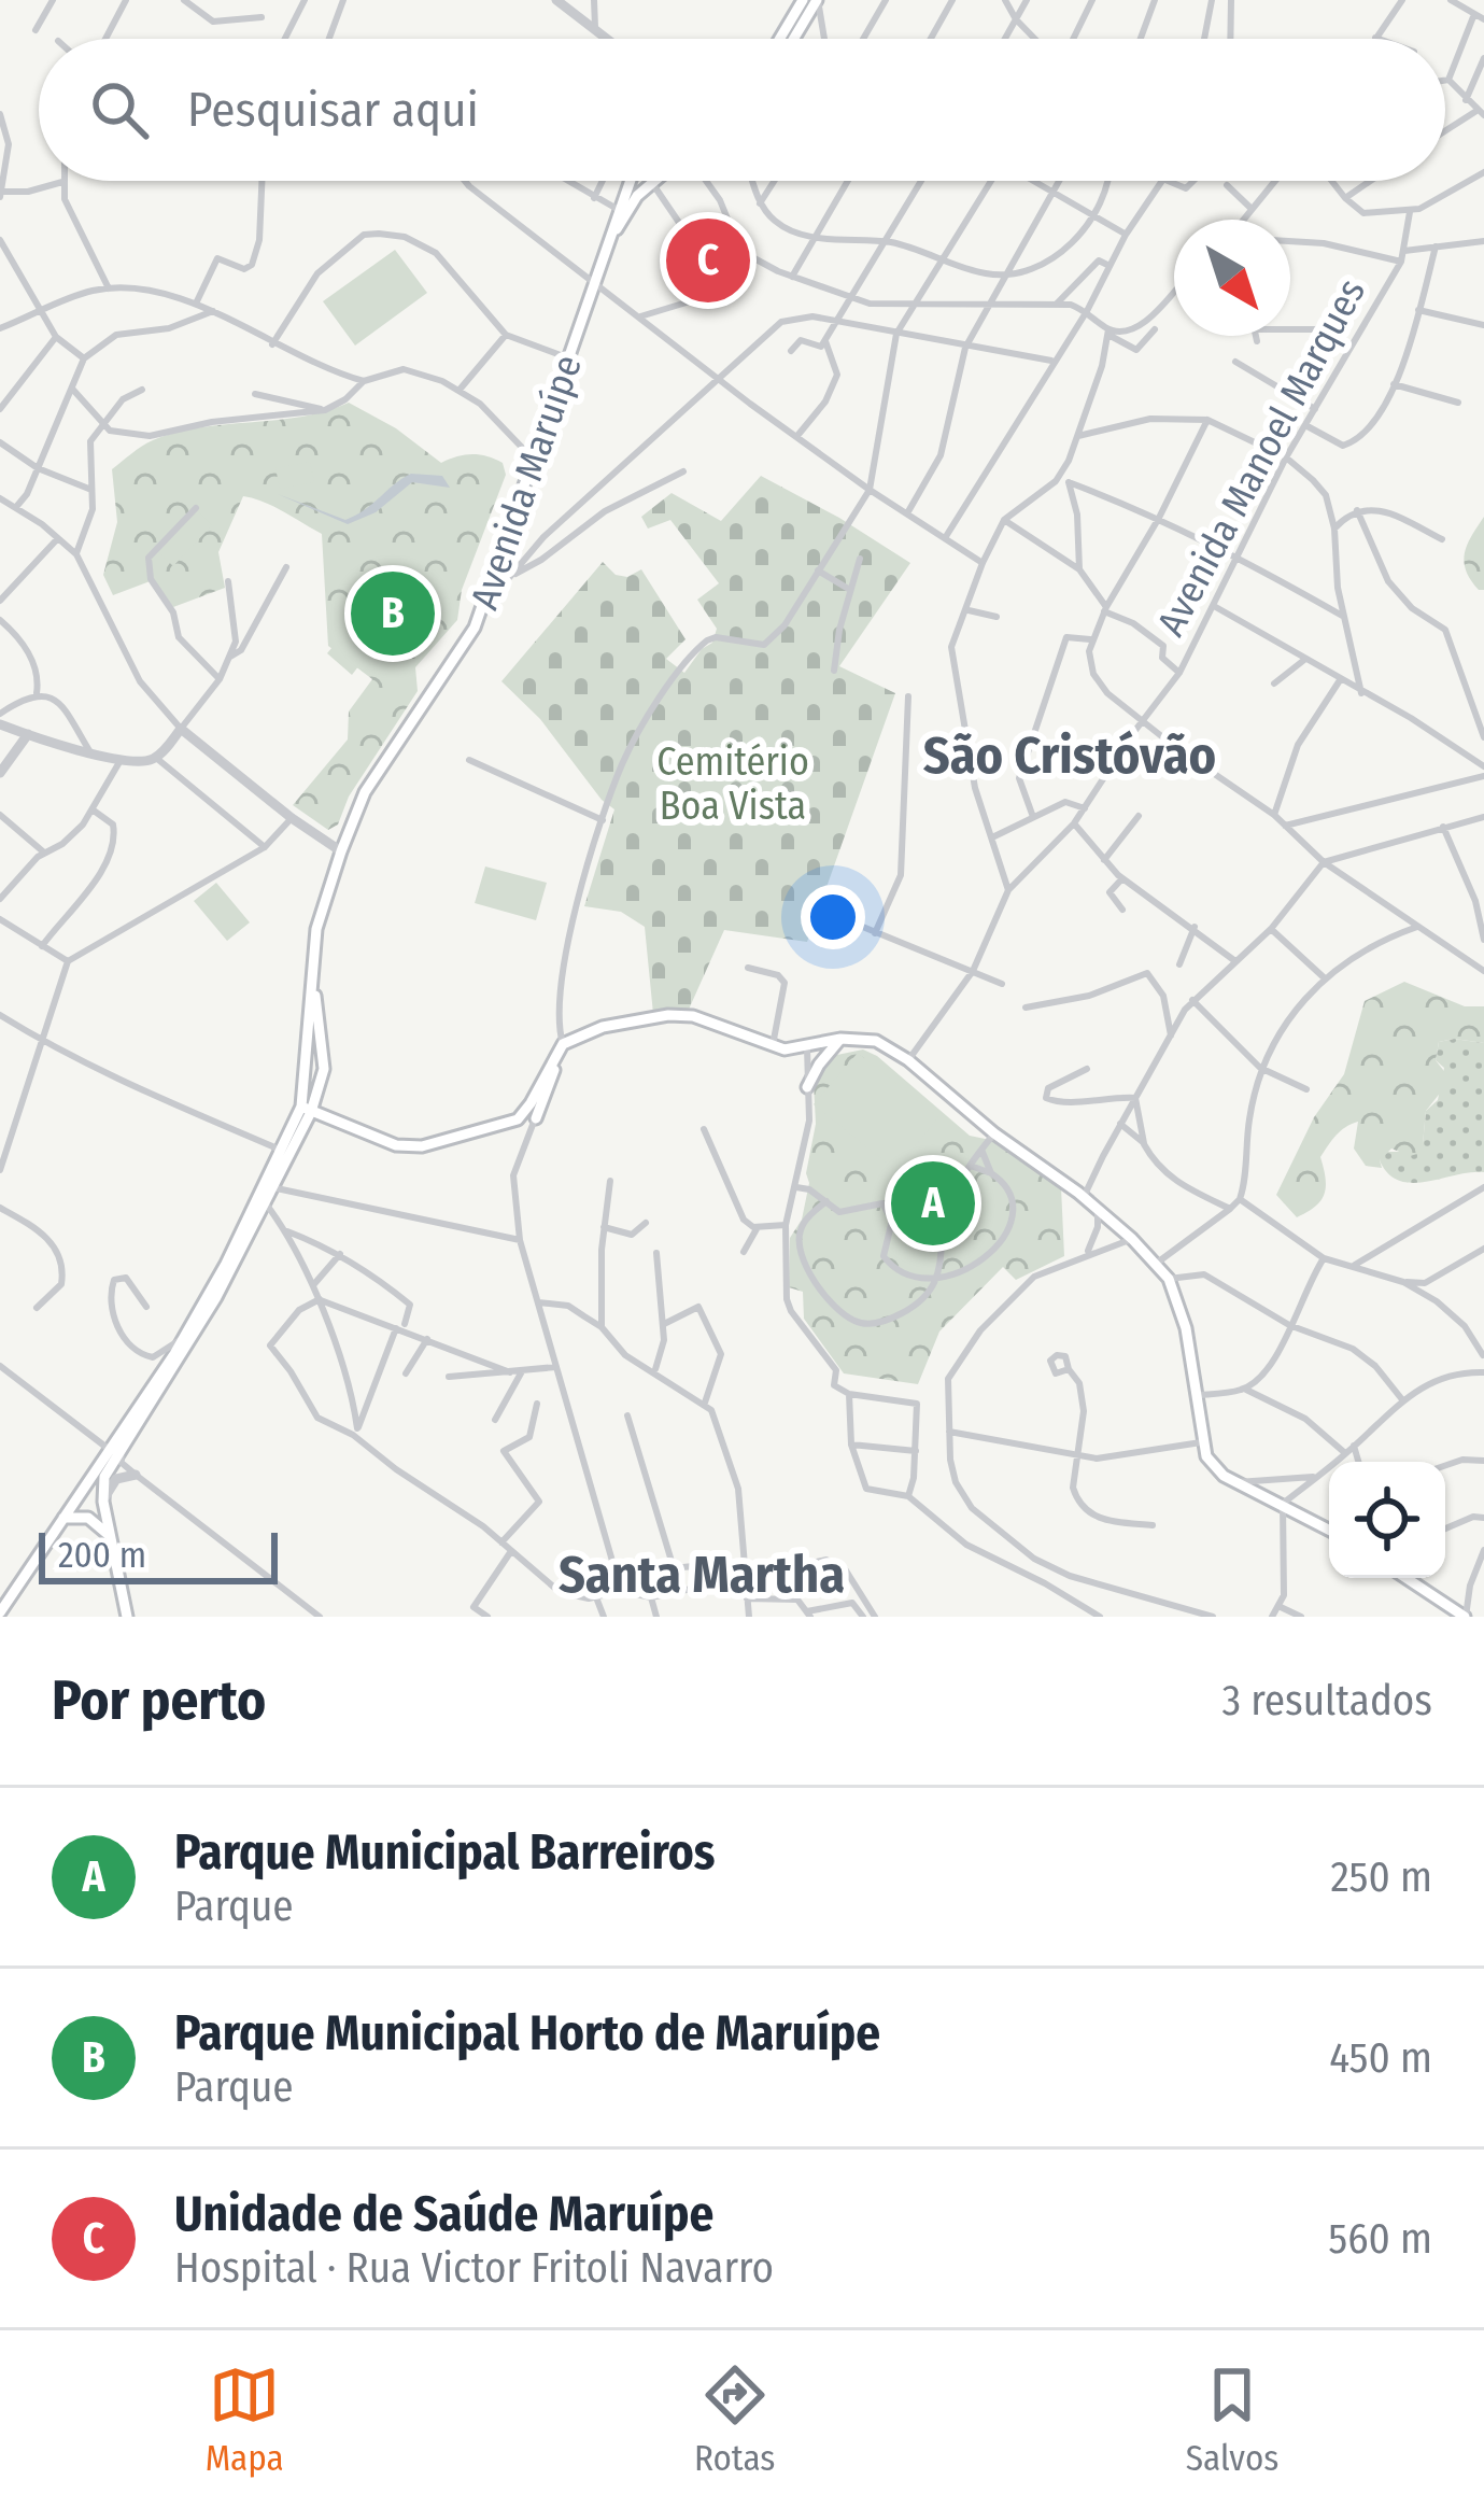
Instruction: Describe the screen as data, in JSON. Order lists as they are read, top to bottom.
{
  "streets": {
    "main road": ["Avenida Maruípe"],
    "street": ["Avenida Manoel Marques"]
  },
  "districts": ["São Cristóvão", "Santa Martha"],
  "parks": ["Cemitério Boa Vista"],
  "scale_bar": "200 m",
  "north": "bottom right",
  "page": {
    "search": "Pesquisar aqui",
    "pins": ["C", "B", "A"],
    "scale": "200 m",
    "heading": ["Por perto", "3 resultados"],
    "list": [
      {
        "mark": "A",
        "name": "Parque Municipal Barreiros",
        "note": "Parque",
        "value": "250 m"
      },
      {
        "mark": "B",
        "name": "Parque Municipal Horto de Maruípe",
        "note": "Parque",
        "value": "450 m"
      },
      {
        "mark": "C",
        "name": "Unidade de Saúde Maruípe",
        "note": "Hospital · Rua Victor Fritoli Navarro",
        "value": "560 m"
      }
    ],
    "nav": ["Mapa", "Rotas", "Salvos"]
  }
}
